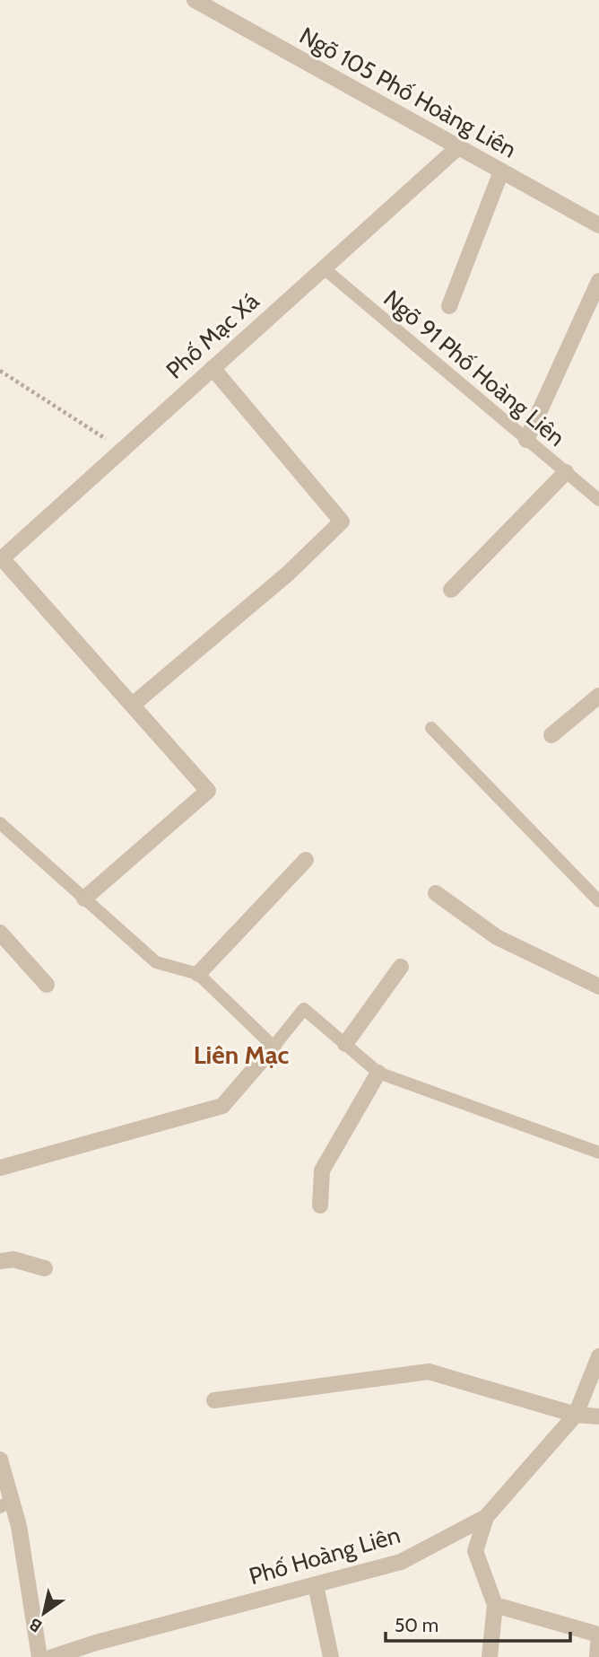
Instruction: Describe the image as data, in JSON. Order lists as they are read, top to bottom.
{
  "streets": {
    "street": ["Ngõ 105 Phố Hoàng Liên", "Phố Mạc Xá", "Phố Hoàng Liên"],
    "lane": ["Ngõ 91 Phố Hoàng Liên"]
  },
  "crossings": [
    ["Ngõ 105 Phố Hoàng Liên", "Phố Mạc Xá"],
    ["Phố Mạc Xá", "Ngõ 91 Phố Hoàng Liên"]
  ],
  "districts": ["Liên Mạc"],
  "scale_bar": "50 m",
  "north": "bottom left"
}
